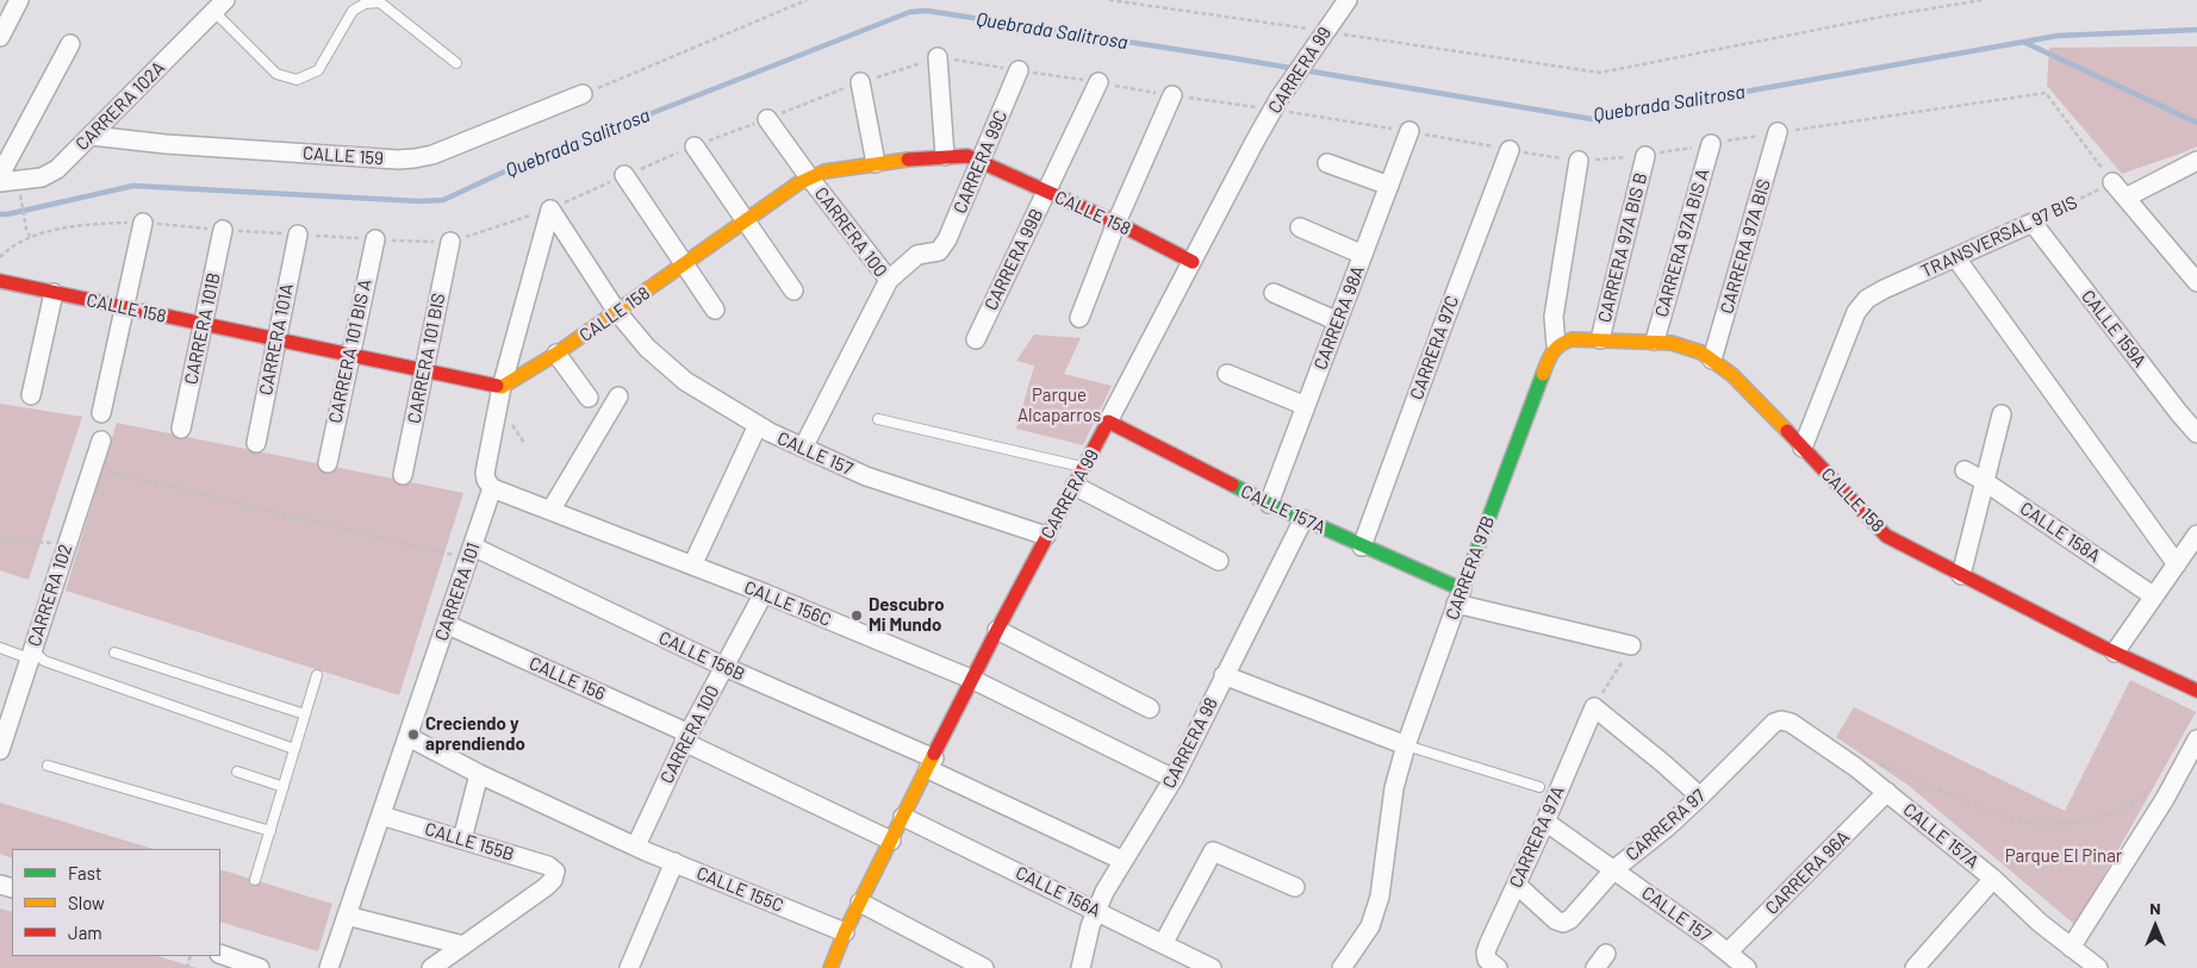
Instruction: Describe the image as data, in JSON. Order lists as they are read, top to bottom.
{
  "streets": {
    "street": [
      "CARRERA 99",
      "CARRERA 102A",
      "CALLE 159",
      "CARRERA 99C",
      "CALLE 158",
      "CARRERA 100",
      "TRANSVERSAL 97 BIS",
      "CARRERA 97A BIS A",
      "CARRERA 97A BIS",
      "CARRERA 97A BIS B",
      "CARRERA 99B",
      "CARRERA 98A",
      "CARRERA 101B",
      "CALLE 159A",
      "CARRERA 101A",
      "CARRERA 97C",
      "CARRERA 101 BIS A",
      "CARRERA 101 BIS",
      "CALLE 157",
      "CALLE 157A",
      "CALLE 158A",
      "CARRERA 97B",
      "CARRERA 101",
      "CARRERA 102",
      "CALLE 156C",
      "CALLE 156B",
      "CALLE 156",
      "CARRERA 98",
      "CARRERA 97",
      "CARRERA 97A",
      "CALLE 155B",
      "CARRERA 96A",
      "CALLE 155C",
      "CALLE 156A"
    ]
  },
  "crossings": [
    ["CARRERA 99", "CALLE 158"],
    ["CARRERA 99", "CALLE 157"],
    ["CARRERA 99", "CALLE 157A"],
    ["CARRERA 99", "CALLE 156C"],
    ["CARRERA 99", "CALLE 156B"],
    ["CARRERA 99", "CALLE 156"],
    ["CARRERA 99", "CALLE 155C"],
    ["CARRERA 99", "CALLE 156A"],
    ["CARRERA 102A", "CALLE 159"],
    ["CARRERA 99C", "CALLE 158"],
    ["CARRERA 99C", "CARRERA 100"],
    ["CALLE 158", "CARRERA 100"],
    ["CALLE 158", "TRANSVERSAL 97 BIS"],
    ["CALLE 158", "CARRERA 97A BIS A"],
    ["CALLE 158", "CARRERA 97A BIS"],
    ["CALLE 158", "CARRERA 97A BIS B"],
    ["CALLE 158", "CARRERA 99B"],
    ["CALLE 158", "CARRERA 101B"],
    ["CALLE 158", "CARRERA 101A"],
    ["CALLE 158", "CARRERA 101 BIS A"],
    ["CALLE 158", "CARRERA 101 BIS"],
    ["CALLE 158", "CALLE 157"],
    ["CALLE 158", "CARRERA 97B"],
    ["CALLE 158", "CARRERA 101"],
    ["CARRERA 100", "CALLE 157"],
    ["CARRERA 100", "CALLE 156C"],
    ["CARRERA 100", "CALLE 156B"],
    ["CARRERA 100", "CALLE 156"],
    ["CARRERA 100", "CALLE 155C"],
    ["TRANSVERSAL 97 BIS", "CALLE 159A"],
    ["CARRERA 98A", "CALLE 157A"],
    ["CARRERA 97C", "CALLE 157A"],
    ["CALLE 157", "CARRERA 101"],
    ["CALLE 157", "CARRERA 97"],
    ["CALLE 157", "CARRERA 97A"],
    ["CALLE 157", "CARRERA 96A"],
    ["CALLE 157A", "CARRERA 97B"],
    ["CALLE 157A", "CARRERA 98"],
    ["CALLE 157A", "CARRERA 97"],
    ["CALLE 157A", "CARRERA 96A"],
    ["CARRERA 101", "CALLE 156C"],
    ["CARRERA 101", "CALLE 156B"],
    ["CARRERA 101", "CALLE 156"],
    ["CARRERA 101", "CALLE 155B"],
    ["CARRERA 101", "CALLE 155C"],
    ["CALLE 156C", "CARRERA 98"],
    ["CALLE 156B", "CARRERA 98"],
    ["CARRERA 98", "CALLE 156A"],
    ["CARRERA 97", "CARRERA 97A"]
  ],
  "water": ["Quebrada Salitrosa"],
  "parks": ["Parque Alcaparros", "Parque El Pinar"],
  "places": ["Descubro Mi Mundo", "Creciendo y aprendiendo"],
  "legend": ["Fast", "Slow", "Jam"],
  "north": "top"
}
